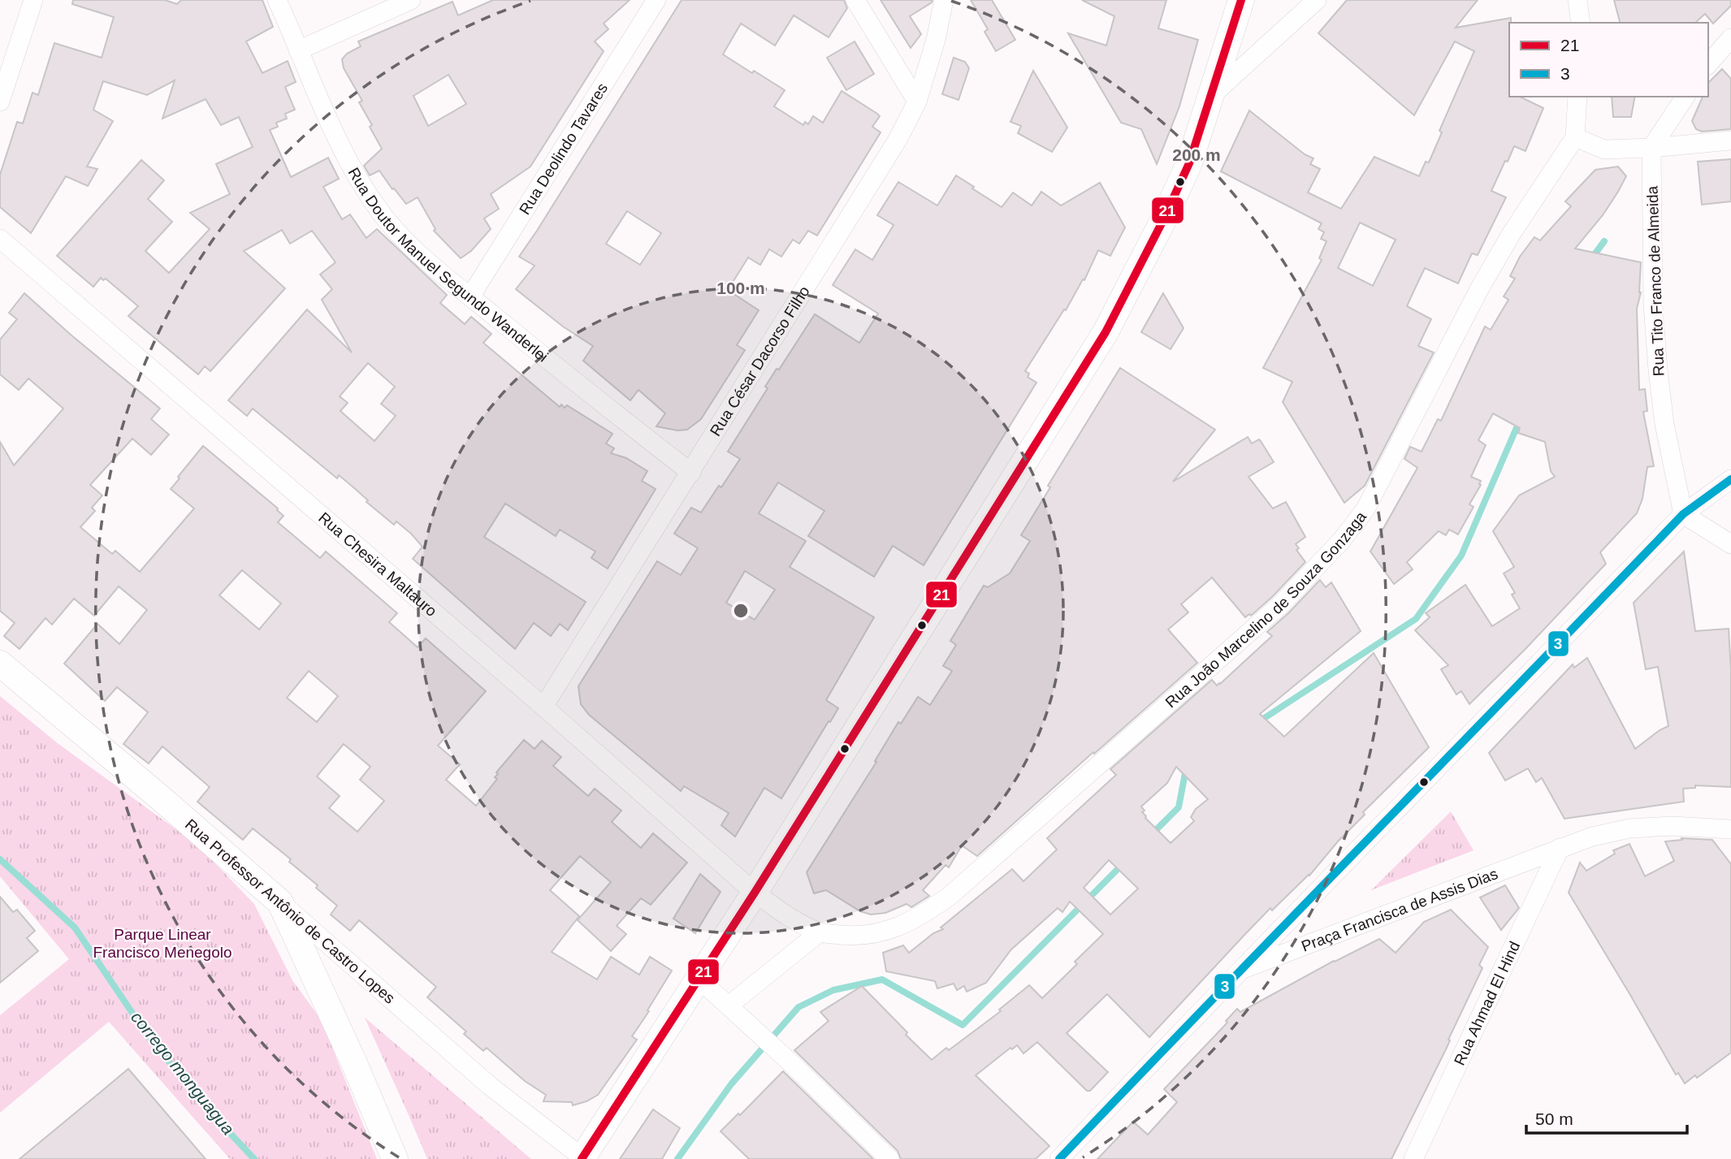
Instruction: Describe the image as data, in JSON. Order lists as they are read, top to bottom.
{
  "streets": {
    "main road": ["Rua Professor Antônio de Castro Lopes"],
    "street": [
      "Rua Deolindo Tavares",
      "Rua Doutor Manuel Segundo Wanderlei",
      "Rua Tito Franco de Almeida",
      "Rua César Dacorso Filho",
      "Rua Chesira Maltauro",
      "Rua João Marcelino de Souza Gonzaga",
      "Praça Francisca de Assis Dias",
      "Rua Ahmad El Hind"
    ]
  },
  "crossings": [
    ["Rua Deolindo Tavares", "Rua Doutor Manuel Segundo Wanderlei"],
    ["Rua Doutor Manuel Segundo Wanderlei", "Rua César Dacorso Filho"],
    ["Rua César Dacorso Filho", "Rua Chesira Maltauro"],
    ["Rua Chesira Maltauro", "Rua João Marcelino de Souza Gonzaga"],
    ["Praça Francisca de Assis Dias", "Rua Ahmad El Hind"]
  ],
  "water": ["corrego monguagua"],
  "parks": ["Parque Linear Francisco Menegolo"],
  "lines": ["transit line 21", "transit line 3"],
  "legend": ["21", "3"],
  "scale_bar": "50 m",
  "rings": ["200 m", "100 m"]
}
